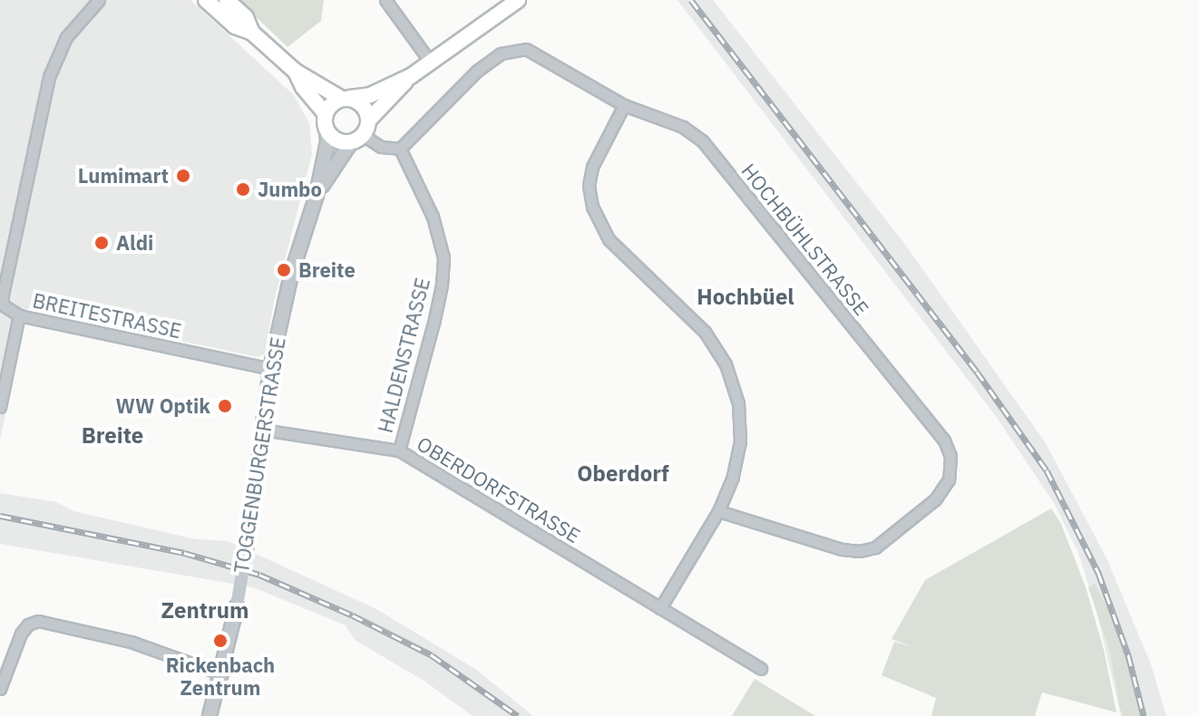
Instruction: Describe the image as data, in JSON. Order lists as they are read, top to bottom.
{
  "streets": {
    "street": [
      "HOCHBÜHLSTRASSE",
      "BREITESTRASSE",
      "HALDENSTRASSE",
      "TOGGENBURGERSTRASSE",
      "OBERDORFSTRASSE"
    ]
  },
  "crossings": [
    ["HOCHBÜHLSTRASSE", "HALDENSTRASSE"],
    ["BREITESTRASSE", "TOGGENBURGERSTRASSE"],
    ["HALDENSTRASSE", "OBERDORFSTRASSE"],
    ["TOGGENBURGERSTRASSE", "OBERDORFSTRASSE"]
  ],
  "districts": [
    "Hochbüel",
    "Breite",
    "Oberdorf",
    "Zentrum"
  ],
  "places": [
    "Lumimart",
    "Jumbo",
    "Aldi",
    "Breite",
    "WW Optik",
    "Rickenbach Zentrum"
  ]
}
